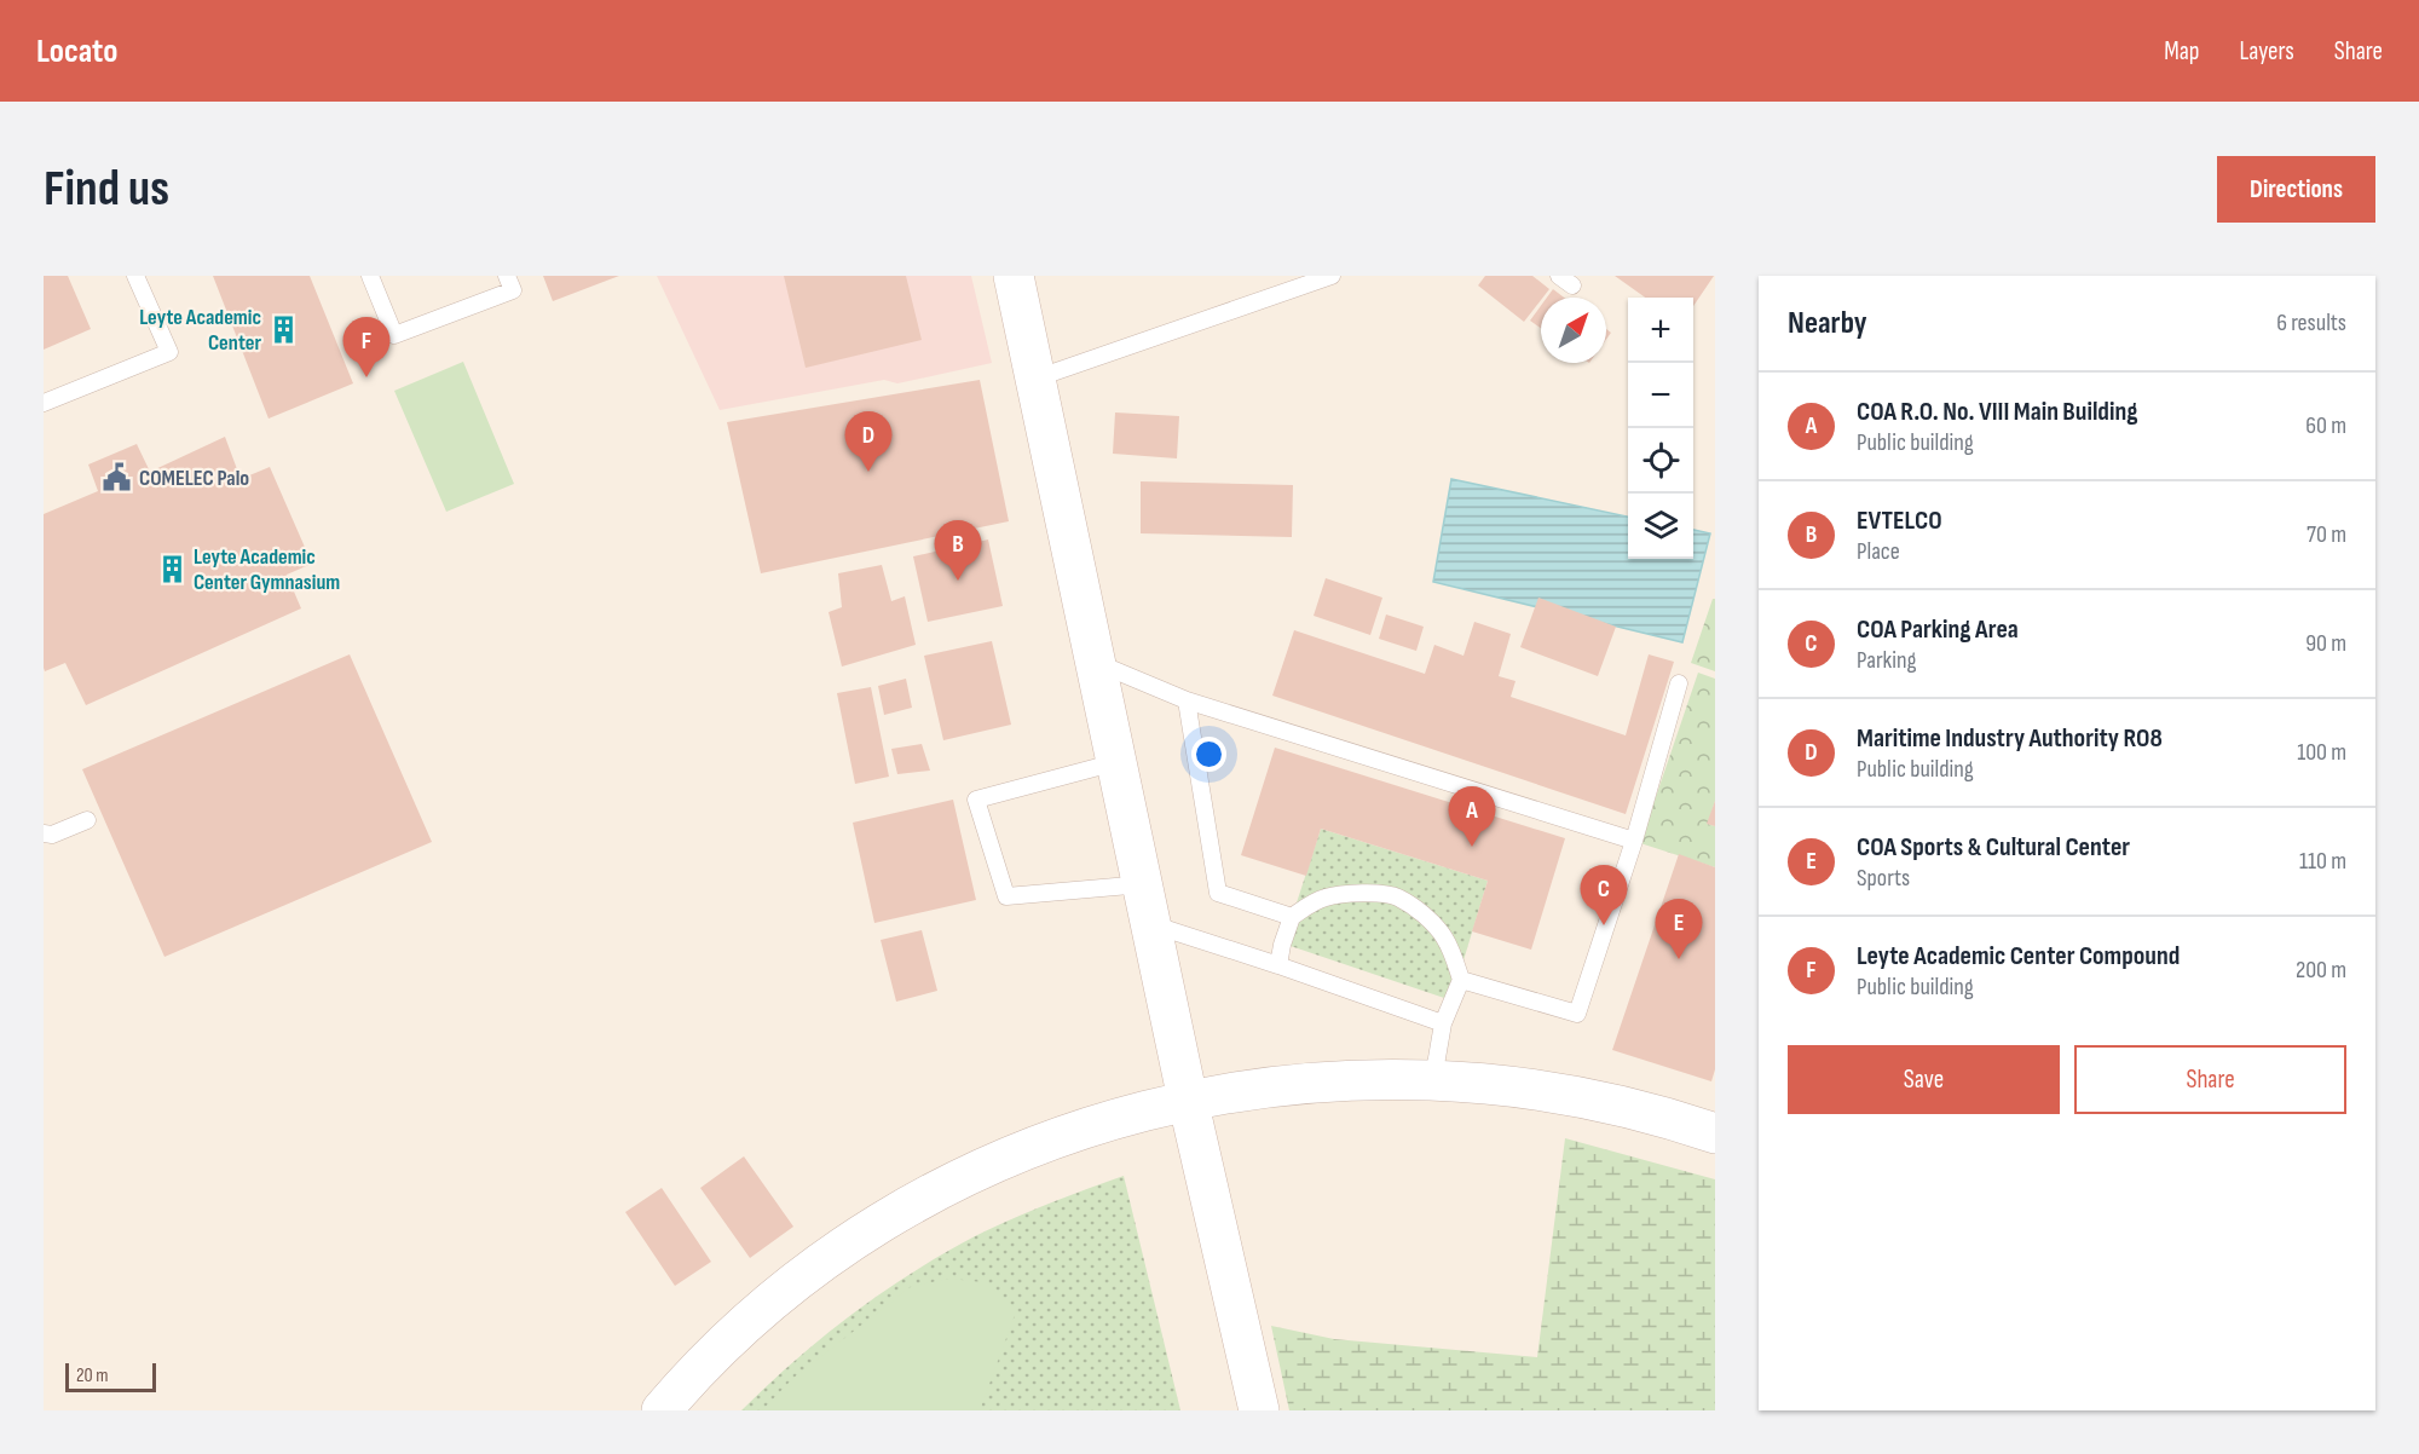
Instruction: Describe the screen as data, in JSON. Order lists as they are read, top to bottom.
{
  "places": {
    "building": ["Leyte Academic Center", "Leyte Academic Center Gymnasium"],
    "public building": ["COMELEC Palo"]
  },
  "scale_bar": "20 m",
  "north": "top right",
  "page": {
    "header": "Locato",
    "nav": ["Map", "Layers", "Share"],
    "buttons": [
      "Directions",
      ["Save", "Share"]
    ],
    "title": "Find us",
    "heading": ["Nearby", "6 results"],
    "map_buttons": ["+", "−"],
    "pins": [
      "F",
      "D",
      "B",
      "A",
      "C",
      "E"
    ],
    "list": [
      {
        "mark": "A",
        "name": "COA R.O. No. VIII Main Building",
        "note": "Public building",
        "value": "60 m"
      },
      {
        "mark": "B",
        "name": "EVTELCO",
        "note": "Place",
        "value": "70 m"
      },
      {
        "mark": "C",
        "name": "COA Parking Area",
        "note": "Parking",
        "value": "90 m"
      },
      {
        "mark": "D",
        "name": "Maritime Industry Authority RO8",
        "note": "Public building",
        "value": "100 m"
      },
      {
        "mark": "E",
        "name": "COA Sports & Cultural Center",
        "note": "Sports",
        "value": "110 m"
      },
      {
        "mark": "F",
        "name": "Leyte Academic Center Compound",
        "note": "Public building",
        "value": "200 m"
      }
    ],
    "scale": "20 m"
  }
}
